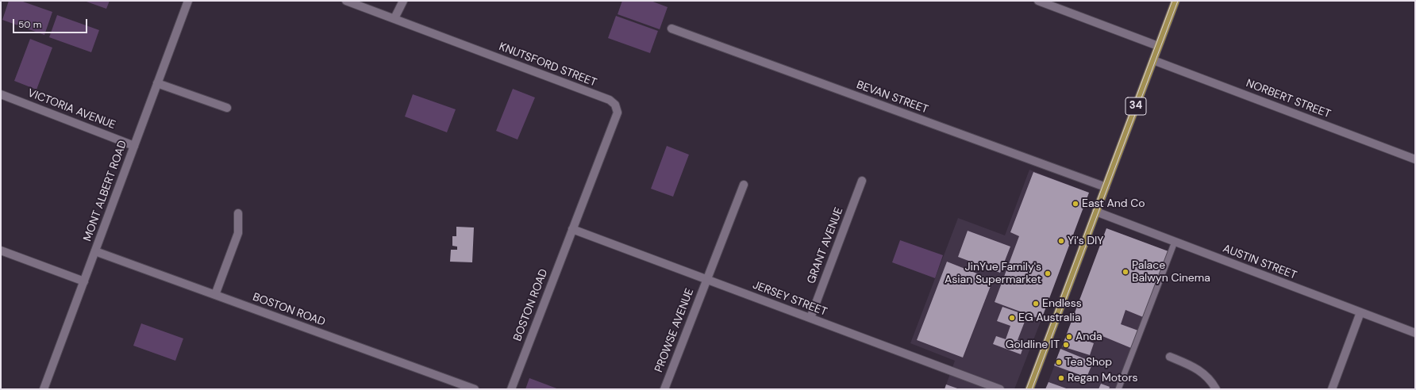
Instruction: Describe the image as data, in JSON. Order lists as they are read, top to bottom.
{
  "streets": {
    "main road": ["34"],
    "street": [
      "KNUTSFORD STREET",
      "BEVAN STREET",
      "NORBERT STREET",
      "VICTORIA AVENUE",
      "MONT ALBERT ROAD",
      "GRANT AVENUE",
      "AUSTIN STREET",
      "JERSEY STREET",
      "BOSTON ROAD",
      "PROWSE AVENUE"
    ]
  },
  "crossings": [
    ["KNUTSFORD STREET", "JERSEY STREET"],
    ["KNUTSFORD STREET", "BOSTON ROAD"],
    ["BEVAN STREET", "34"],
    ["NORBERT STREET", "34"],
    ["34", "AUSTIN STREET"],
    ["VICTORIA AVENUE", "MONT ALBERT ROAD"],
    ["MONT ALBERT ROAD", "BOSTON ROAD"],
    ["GRANT AVENUE", "JERSEY STREET"],
    ["JERSEY STREET", "BOSTON ROAD"],
    ["JERSEY STREET", "PROWSE AVENUE"]
  ],
  "places": [
    "East And Co",
    "Yi's DIY",
    "Palace Balwyn Cinema",
    "JinYue Family's Asian Supermarket",
    "Endless",
    "EG Australia",
    "Anda",
    "Goldline IT",
    "Tea Shop",
    "Regan Motors"
  ],
  "scale_bar": "50 m"
}
